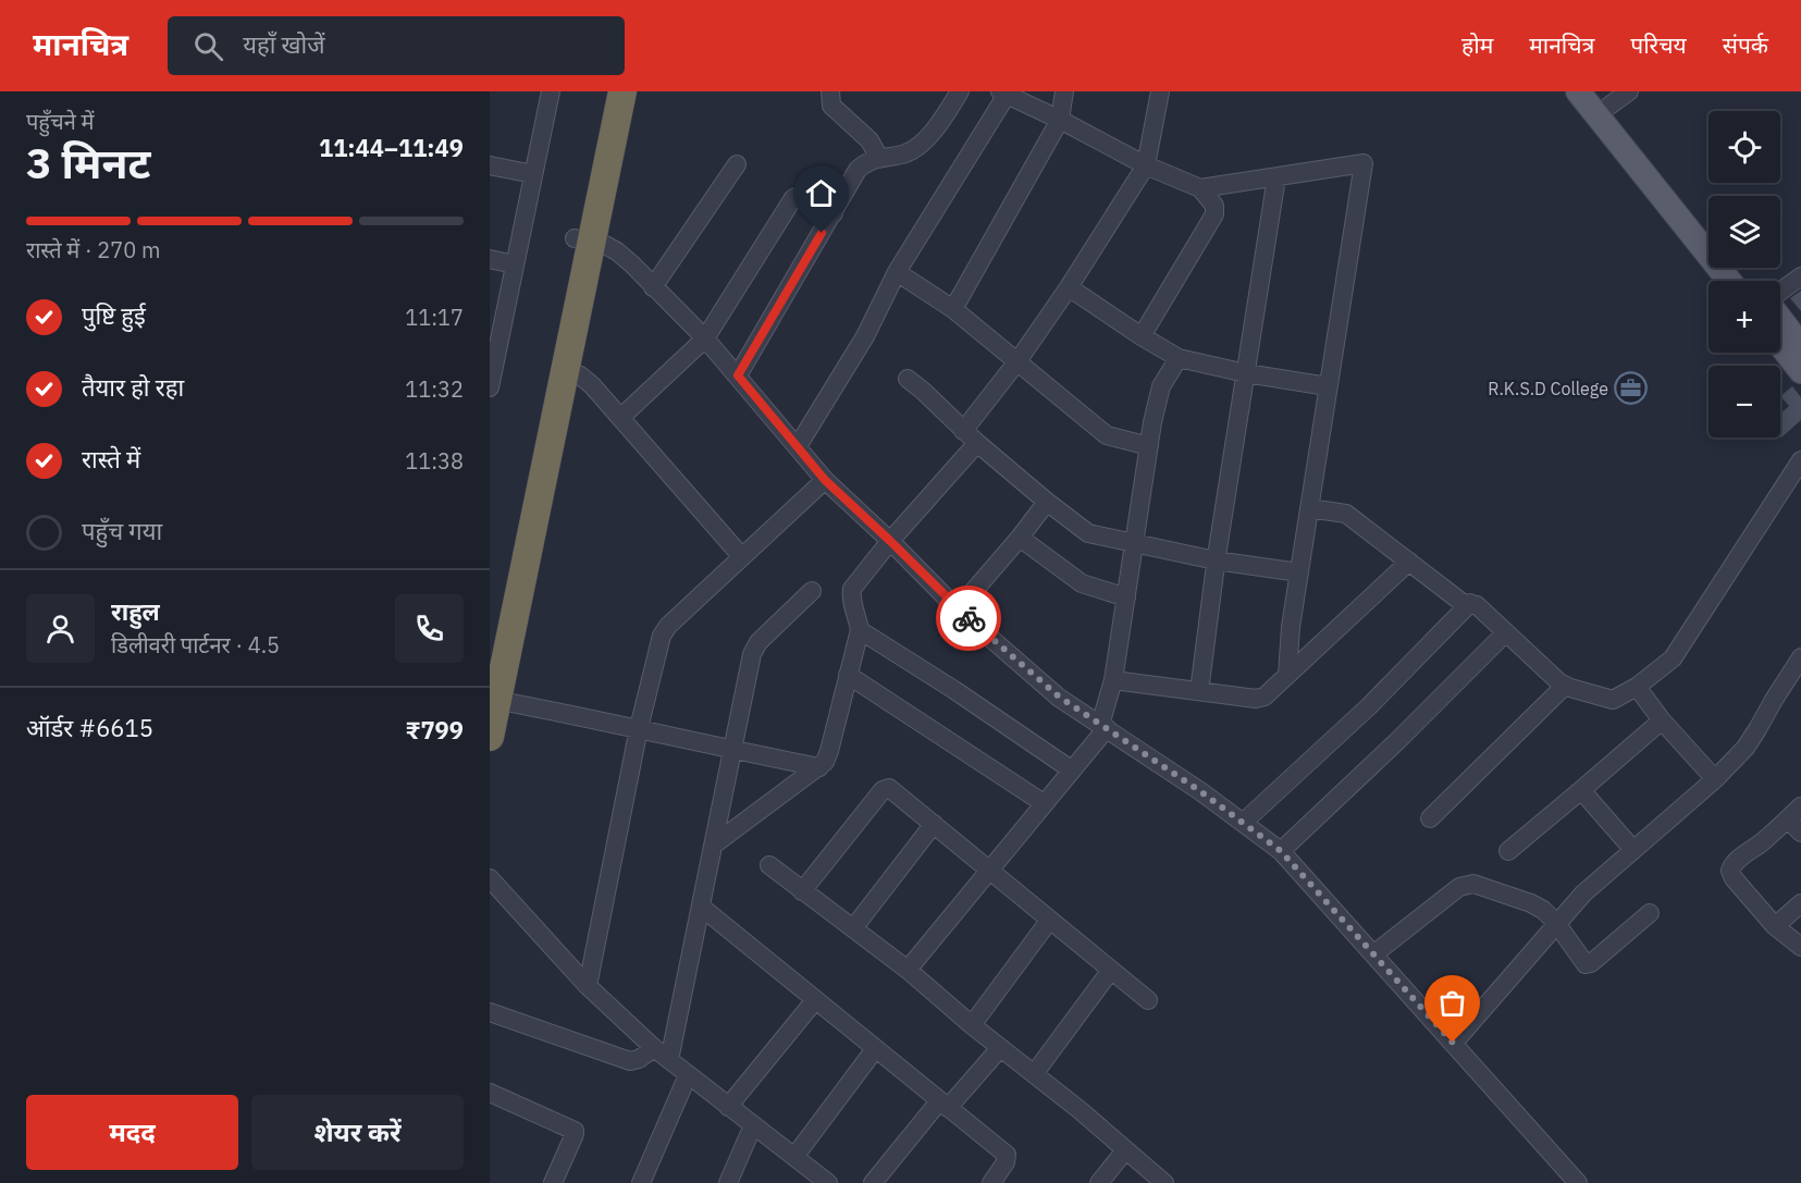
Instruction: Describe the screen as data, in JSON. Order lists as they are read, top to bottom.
{
  "places": {
    "office": ["R.K.S.D College"]
  },
  "page": {
    "header": "मानचित्र",
    "search": "यहाँ खोजें",
    "nav": [
      "होम",
      "मानचित्र",
      "परिचय",
      "संपर्क"
    ],
    "heading": ["3 मिनट", "पहुँचने में", "11:44–11:49"],
    "panel": [
      "राहुल",
      "डिलीवरी पार्टनर · 4.5",
      "ऑर्डर #6615",
      "₹799"
    ],
    "map_buttons": ["+", "−"],
    "bar": "रास्ते में · 270 m",
    "list": [
      ["पुष्टि हुई", "11:17"],
      ["तैयार हो रहा", "11:32"],
      ["रास्ते में", "11:38"],
      "पहुँच गया"
    ],
    "buttons": ["मदद", "शेयर करें"]
  }
}
